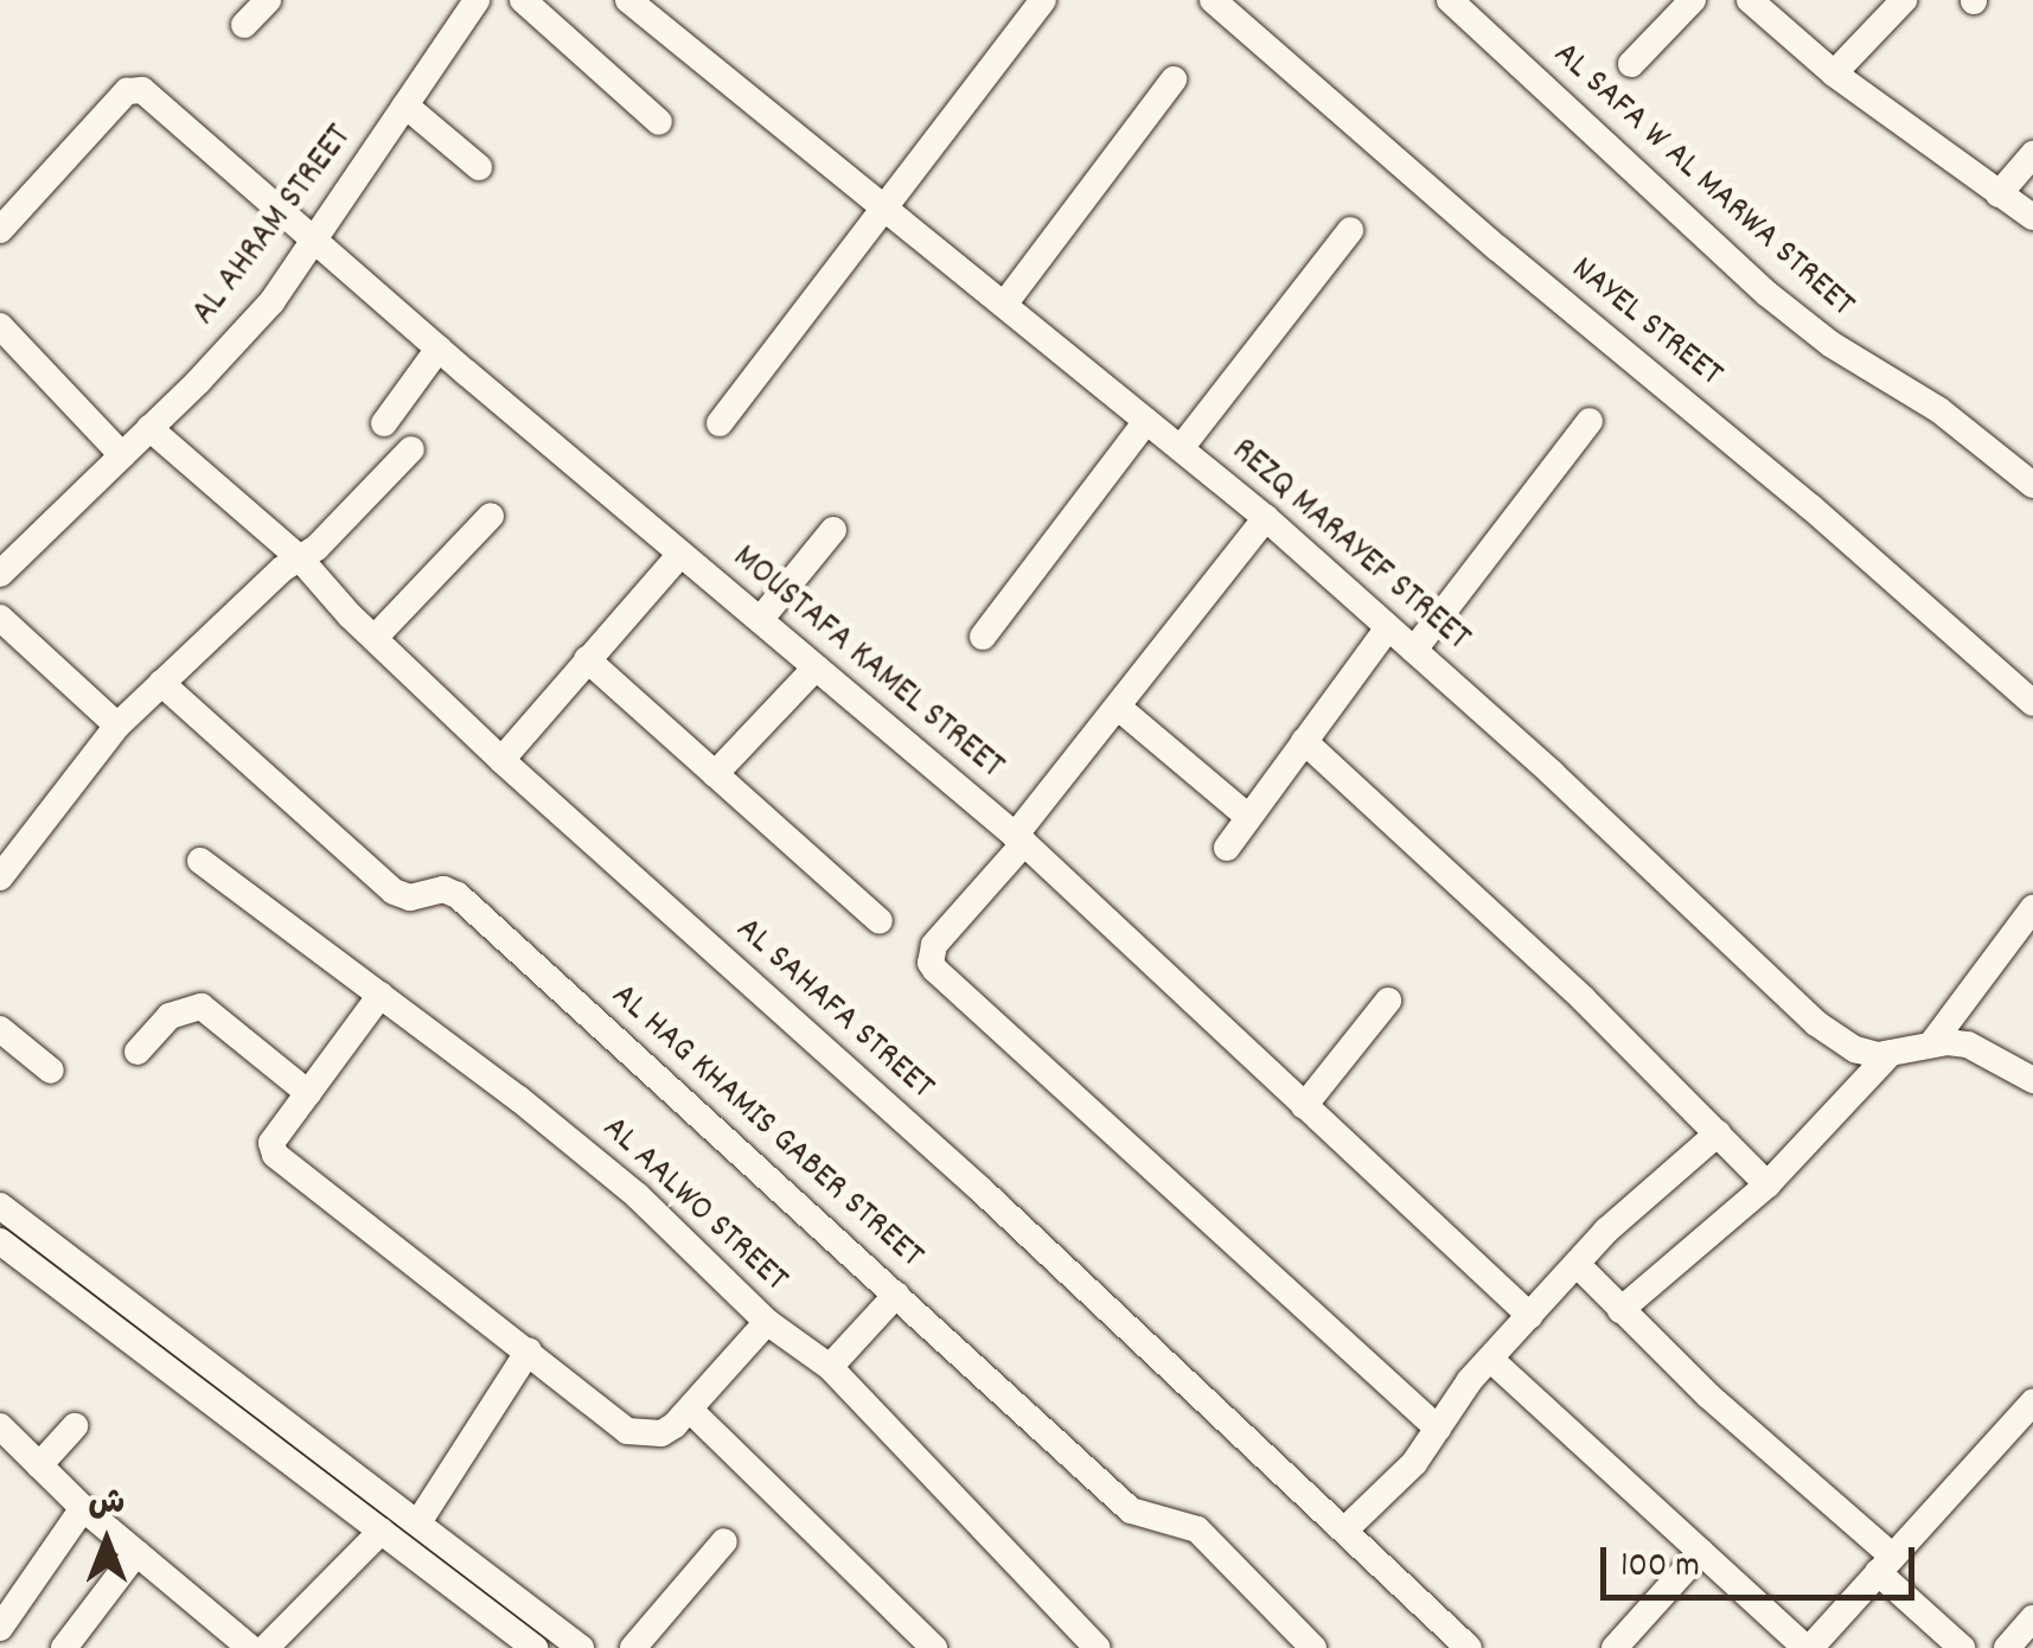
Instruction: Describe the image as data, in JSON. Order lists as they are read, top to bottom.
{
  "streets": {
    "street": [
      "AL SAFA W AL MARWA STREET",
      "AL AHRAM STREET",
      "NAYEL STREET",
      "REZQ MARAYEF STREET",
      "MOUSTAFA KAMEL STREET",
      "AL SAHAFA STREET",
      "AL HAG KHAMIS GABER STREET",
      "AL AALWO STREET"
    ]
  },
  "crossings": [
    ["AL AHRAM STREET", "MOUSTAFA KAMEL STREET"],
    ["AL AHRAM STREET", "AL SAHAFA STREET"]
  ],
  "scale_bar": "100 m",
  "north": "top"
}
